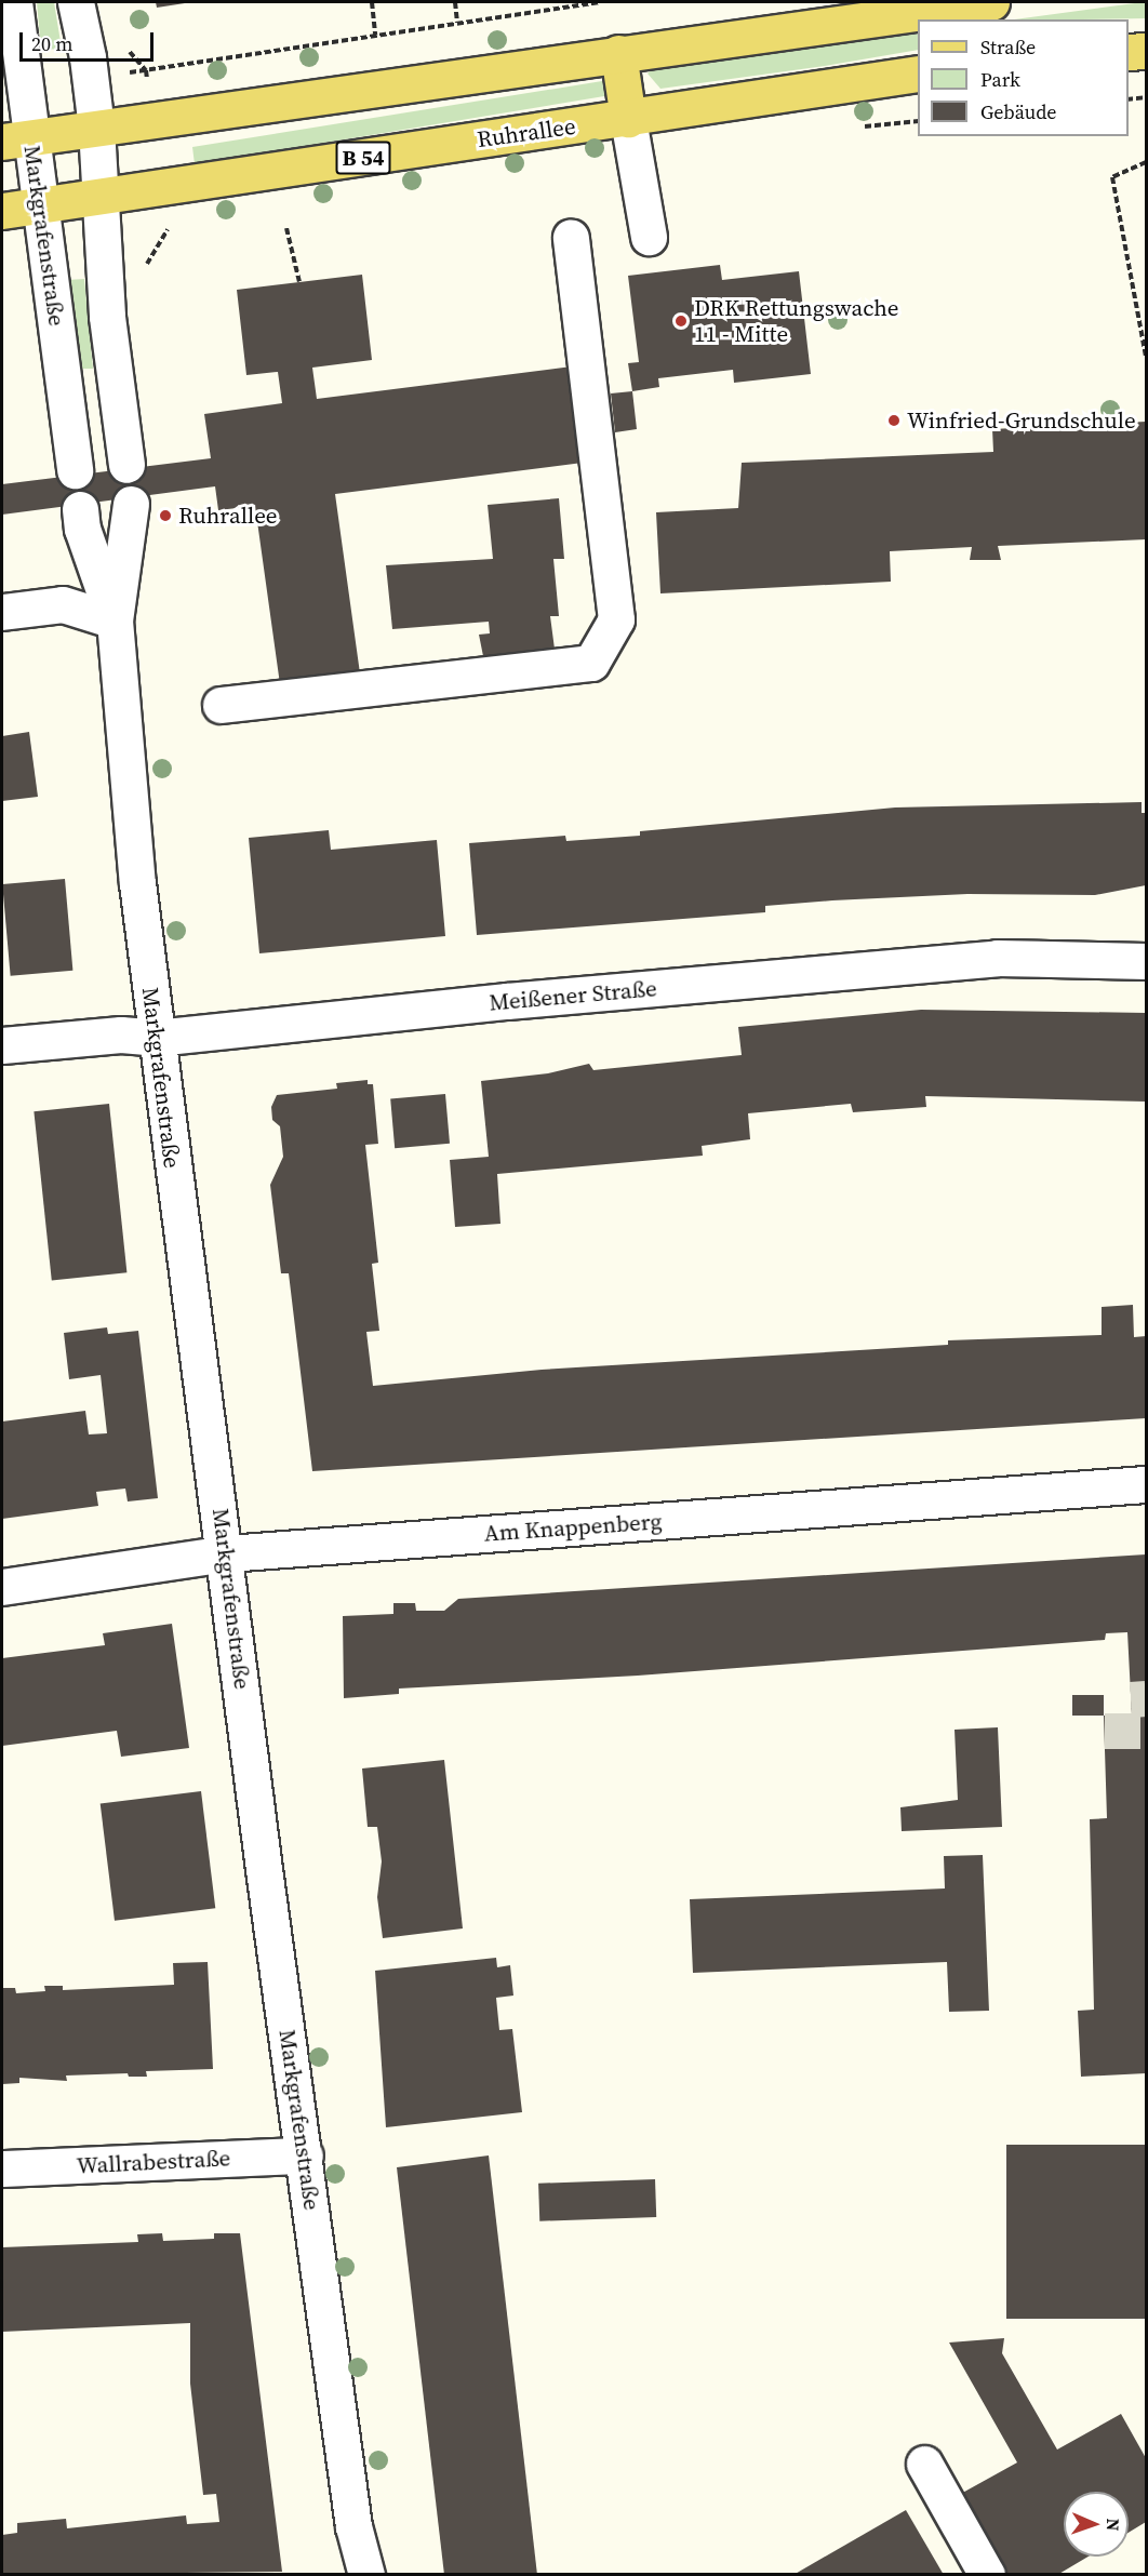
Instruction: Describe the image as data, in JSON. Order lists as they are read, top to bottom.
{
  "streets": {
    "main road": ["Ruhrallee", "B 54"],
    "street": [
      "Markgrafenstraße",
      "Meißener Straße",
      "Am Knappenberg",
      "Wallrabestraße"
    ]
  },
  "crossings": [
    ["Ruhrallee", "Markgrafenstraße"],
    ["Markgrafenstraße", "Meißener Straße"],
    ["Markgrafenstraße", "Am Knappenberg"],
    ["Markgrafenstraße", "Wallrabestraße"]
  ],
  "places": ["DRK Rettungswache 11 - Mitte", "Winfried-Grundschule", "Ruhrallee"],
  "legend": ["Straße", "Park", "Gebäude"],
  "scale_bar": "20 m",
  "north": "right"
}
